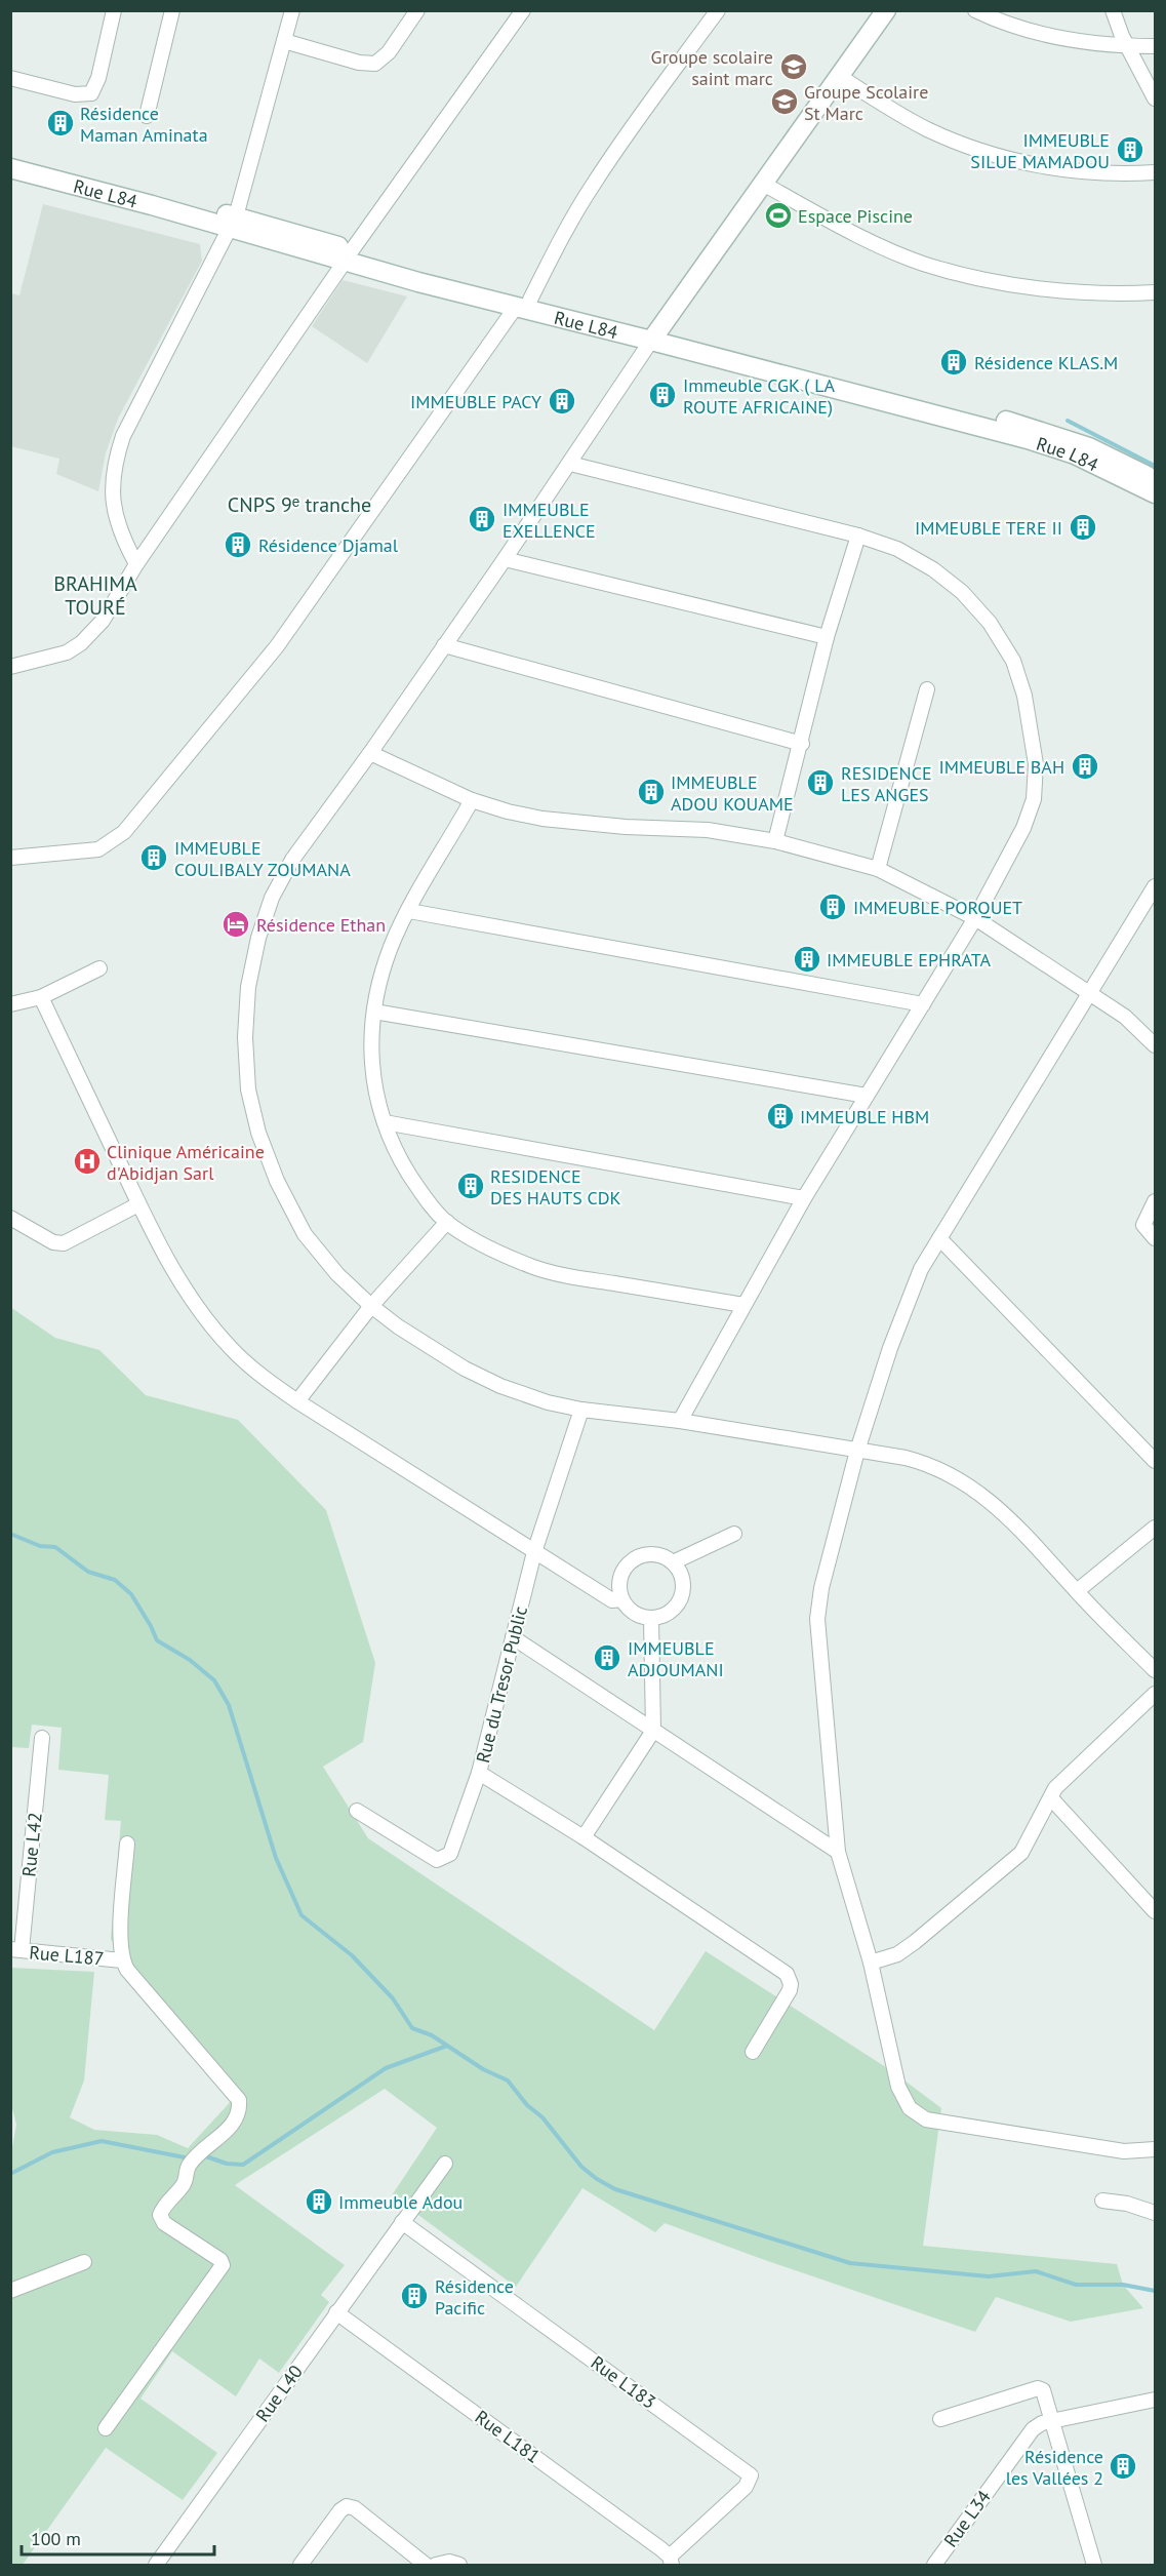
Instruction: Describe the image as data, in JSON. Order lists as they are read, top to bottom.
{
  "streets": {
    "street": [
      "Rue L84",
      "Rue du Tresor Public",
      "Rue L42",
      "Rue L187",
      "Rue L183",
      "Rue L40",
      "Rue L181",
      "Rue L34"
    ]
  },
  "crossings": [
    ["Rue L42", "Rue L187"],
    ["Rue L183", "Rue L40"],
    ["Rue L183", "Rue L181"],
    ["Rue L40", "Rue L181"]
  ],
  "districts": ["CNPS 9ᵉ tranche", "BRAHIMA TOURÉ"],
  "places": {
    "school or university": ["Groupe scolaire saint marc", "Groupe Scolaire St Marc"],
    "building": [
      "Résidence Maman Aminata",
      "IMMEUBLE SILUE MAMADOU",
      "Résidence KLAS.M",
      "Immeuble CGK ( LA ROUTE AFRICAINE)",
      "IMMEUBLE PACY",
      "IMMEUBLE EXELLENCE",
      "IMMEUBLE TERE II",
      "Résidence Djamal",
      "IMMEUBLE BAH",
      "RESIDENCE LES ANGES",
      "IMMEUBLE ADOU KOUAME",
      "IMMEUBLE COULIBALY ZOUMANA",
      "IMMEUBLE PORQUET",
      "IMMEUBLE EPHRATA",
      "IMMEUBLE HBM",
      "RESIDENCE DES HAUTS CDK",
      "IMMEUBLE ADJOUMANI",
      "Immeuble Adou",
      "Résidence Pacific",
      "Résidence les Vallées 2"
    ],
    "sports": ["Espace Piscine"],
    "hotel": ["Résidence Ethan"],
    "hospital": ["Clinique Américaine d'Abidjan Sarl"]
  },
  "scale_bar": "100 m"
}
